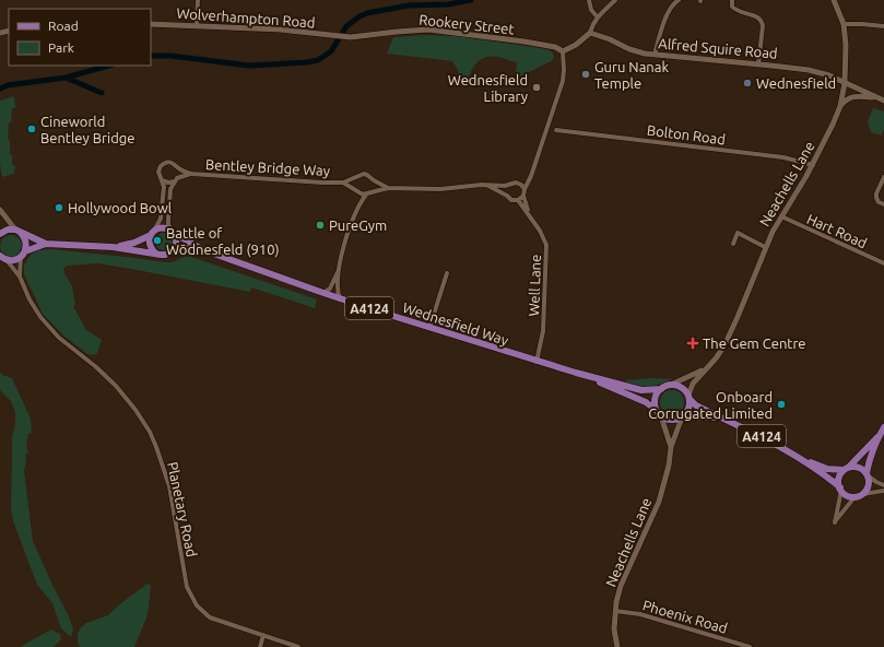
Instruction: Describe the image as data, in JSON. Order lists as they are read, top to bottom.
{
  "streets": {
    "main road": ["A4124", "Wednesfield Way"],
    "street": [
      "Wolverhampton Road",
      "Rookery Street",
      "Alfred Squire Road",
      "Bolton Road",
      "Bentley Bridge Way",
      "Neachells Lane",
      "Hart Road",
      "Well Lane",
      "Planetary Road",
      "Phoenix Road"
    ]
  },
  "crossings": [
    ["Wolverhampton Road", "Rookery Street"],
    ["Alfred Squire Road", "Neachells Lane"],
    ["Bolton Road", "Neachells Lane"],
    ["Neachells Lane", "Hart Road"],
    ["Neachells Lane", "A4124"],
    ["Neachells Lane", "Wednesfield Way"],
    ["Neachells Lane", "Phoenix Road"],
    ["Well Lane", "Wednesfield Way"],
    ["A4124", "Wednesfield Way"]
  ],
  "places": {
    "other": [
      "Guru Nanak Temple",
      "Wednesfield",
      "Wednesfield Library",
      "Cineworld Bentley Bridge",
      "Hollywood Bowl",
      "PureGym",
      "Battle of Wōdnesfeld (910)",
      "Onboard Corrugated Limited"
    ],
    "health": ["The Gem Centre"]
  },
  "legend": ["Road", "Park"]
}
